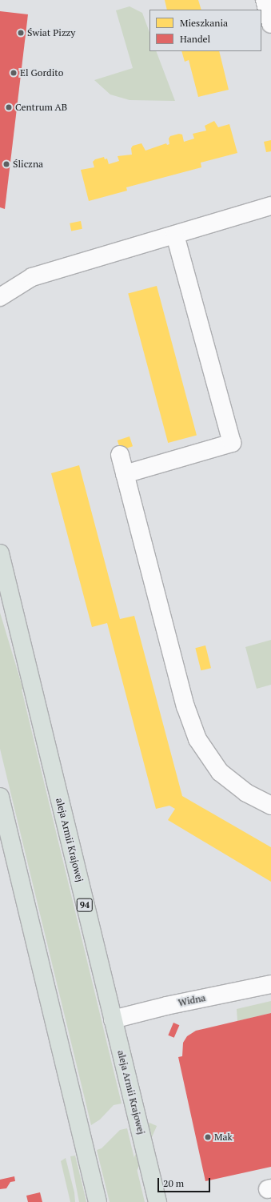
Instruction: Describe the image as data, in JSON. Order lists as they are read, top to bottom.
{
  "streets": {
    "main road": ["aleja Armii Krajowej", "94"],
    "street": ["Widna"]
  },
  "crossings": [
    ["aleja Armii Krajowej", "Widna"]
  ],
  "places": [
    "Świat Pizzy",
    "El Gordito",
    "Centrum AB",
    "Śliczna",
    "Mak"
  ],
  "legend": ["Mieszkania", "Handel"],
  "scale_bar": "20 m"
}
